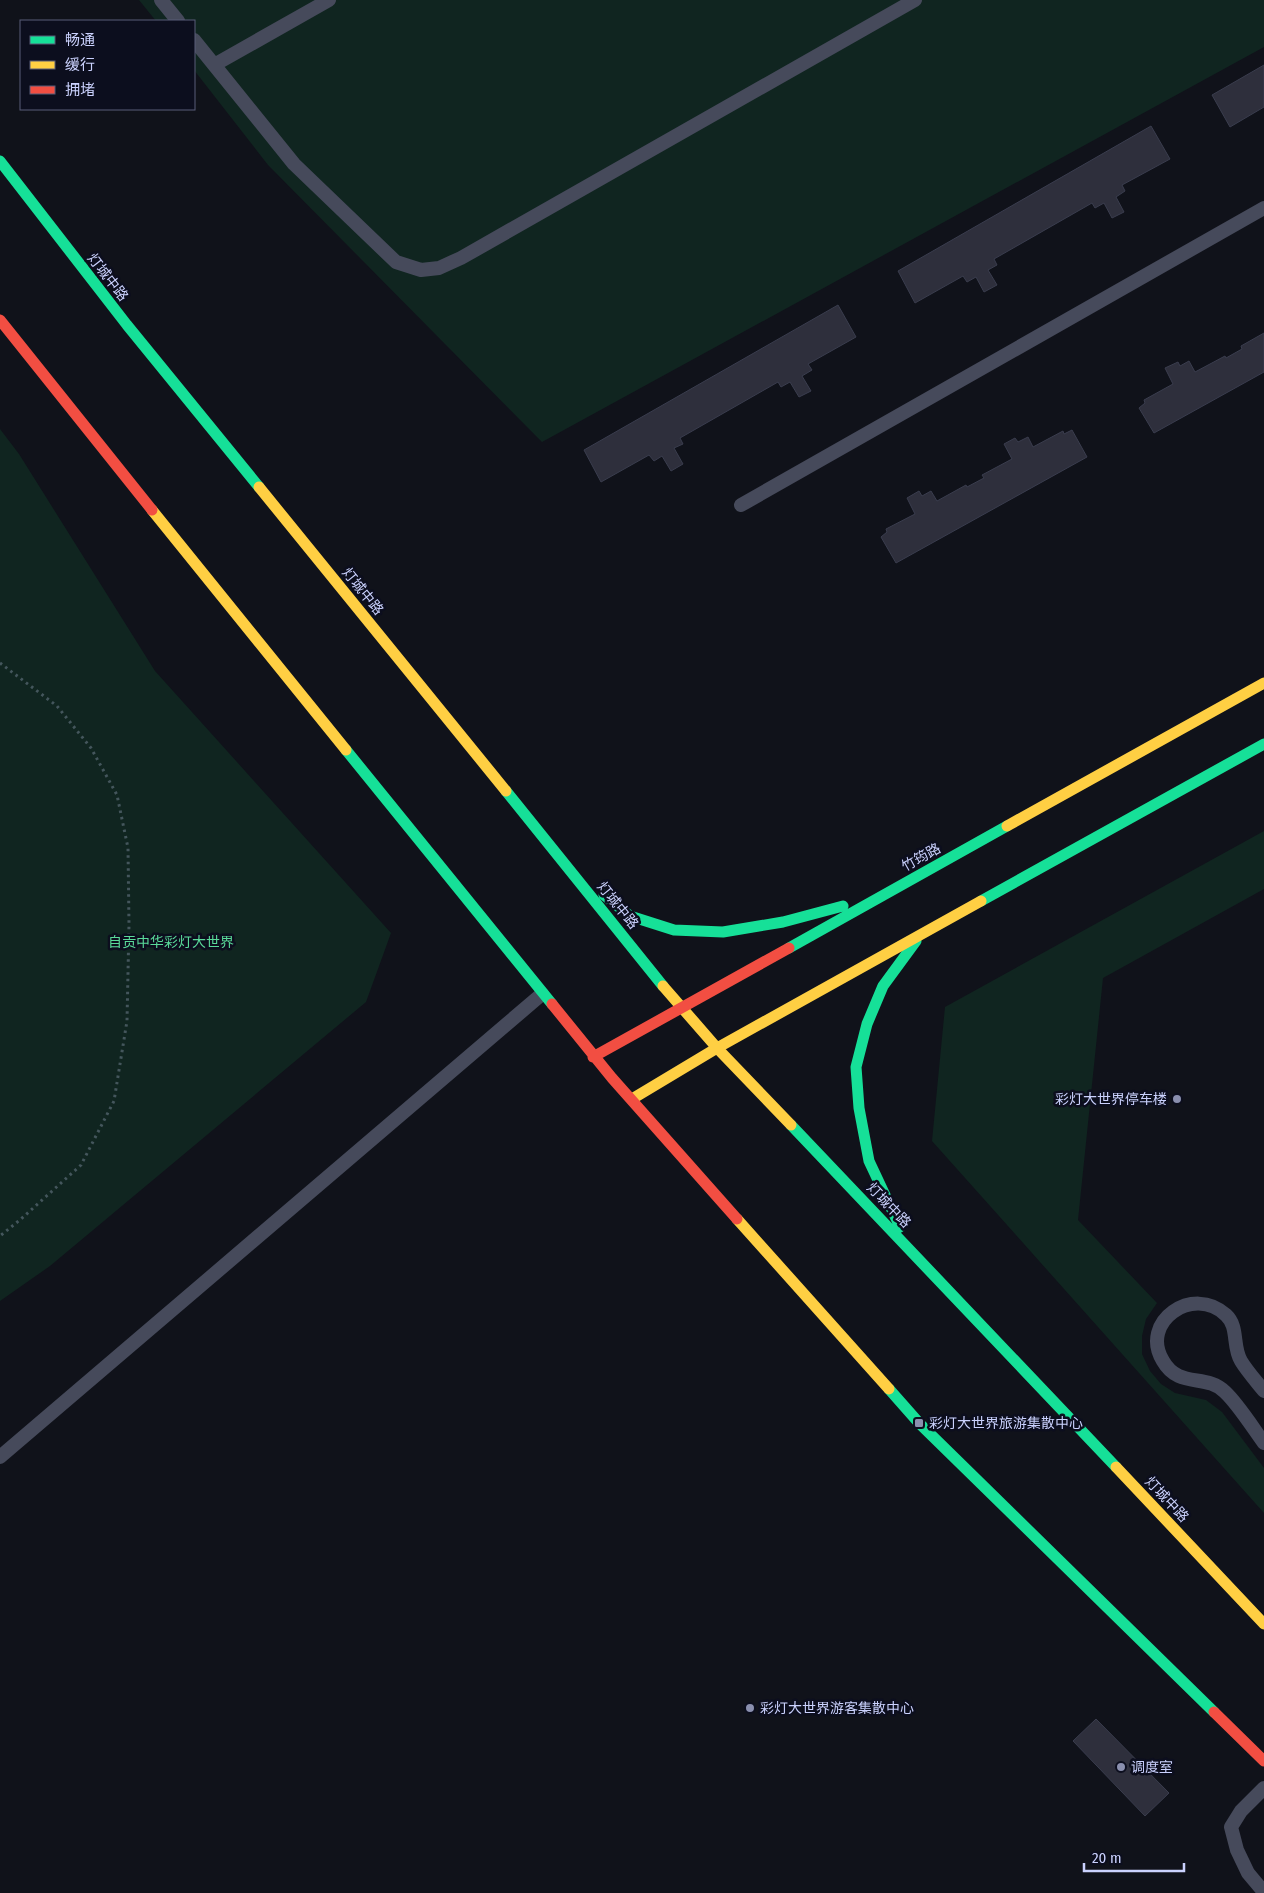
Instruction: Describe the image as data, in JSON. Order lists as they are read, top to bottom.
{
  "streets": {
    "main road": ["灯城中路", "竹筠路"]
  },
  "crossings": [
    ["灯城中路", "竹筠路"]
  ],
  "parks": ["自贡中华彩灯大世界"],
  "places": {
    "other": ["彩灯大世界停车楼", "彩灯大世界游客集散中心", "调度室"],
    "transit": ["彩灯大世界旅游集散中心"]
  },
  "legend": ["畅通", "缓行", "拥堵"],
  "scale_bar": "20 m"
}
